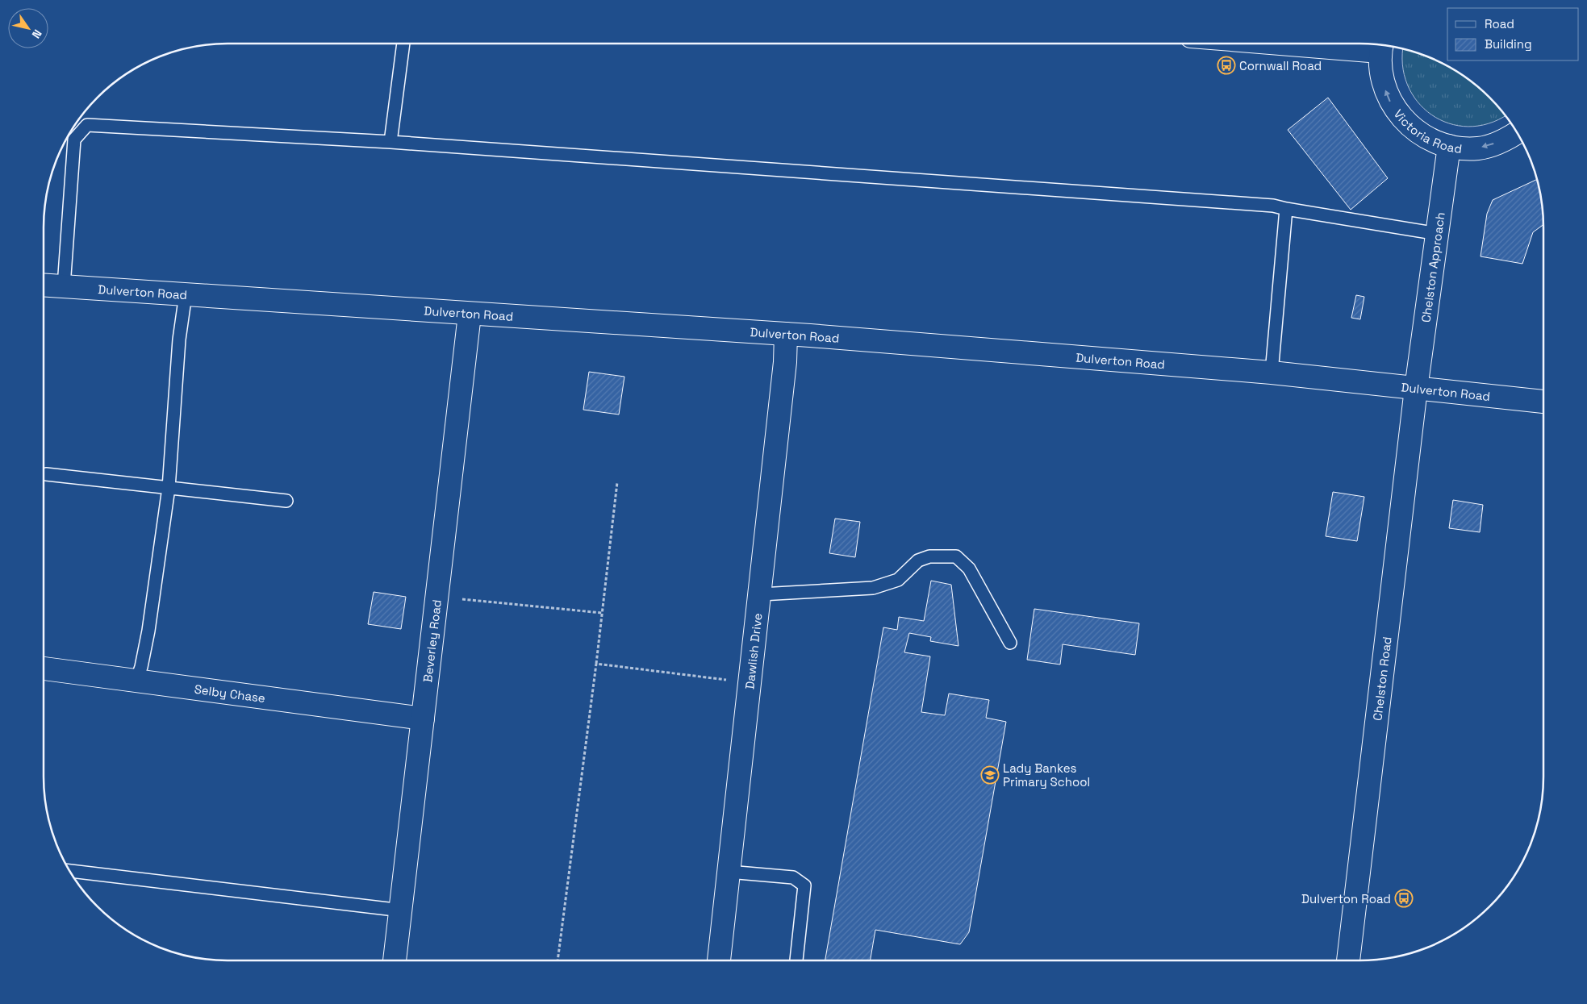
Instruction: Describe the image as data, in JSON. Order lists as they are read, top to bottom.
{
  "streets": {
    "street": [
      "Victoria Road",
      "Chelston Approach",
      "Dulverton Road",
      "Beverley Road",
      "Dawlish Drive",
      "Chelston Road",
      "Selby Chase"
    ]
  },
  "crossings": [
    ["Victoria Road", "Chelston Approach"],
    ["Chelston Approach", "Dulverton Road"],
    ["Chelston Approach", "Chelston Road"],
    ["Dulverton Road", "Beverley Road"],
    ["Dulverton Road", "Dawlish Drive"],
    ["Dulverton Road", "Chelston Road"],
    ["Beverley Road", "Selby Chase"]
  ],
  "places": {
    "bus stop": ["Cornwall Road", "Dulverton Road"],
    "school or university": ["Lady Bankes Primary School"]
  },
  "legend": ["Road", "Building"],
  "north": "bottom right"
}
